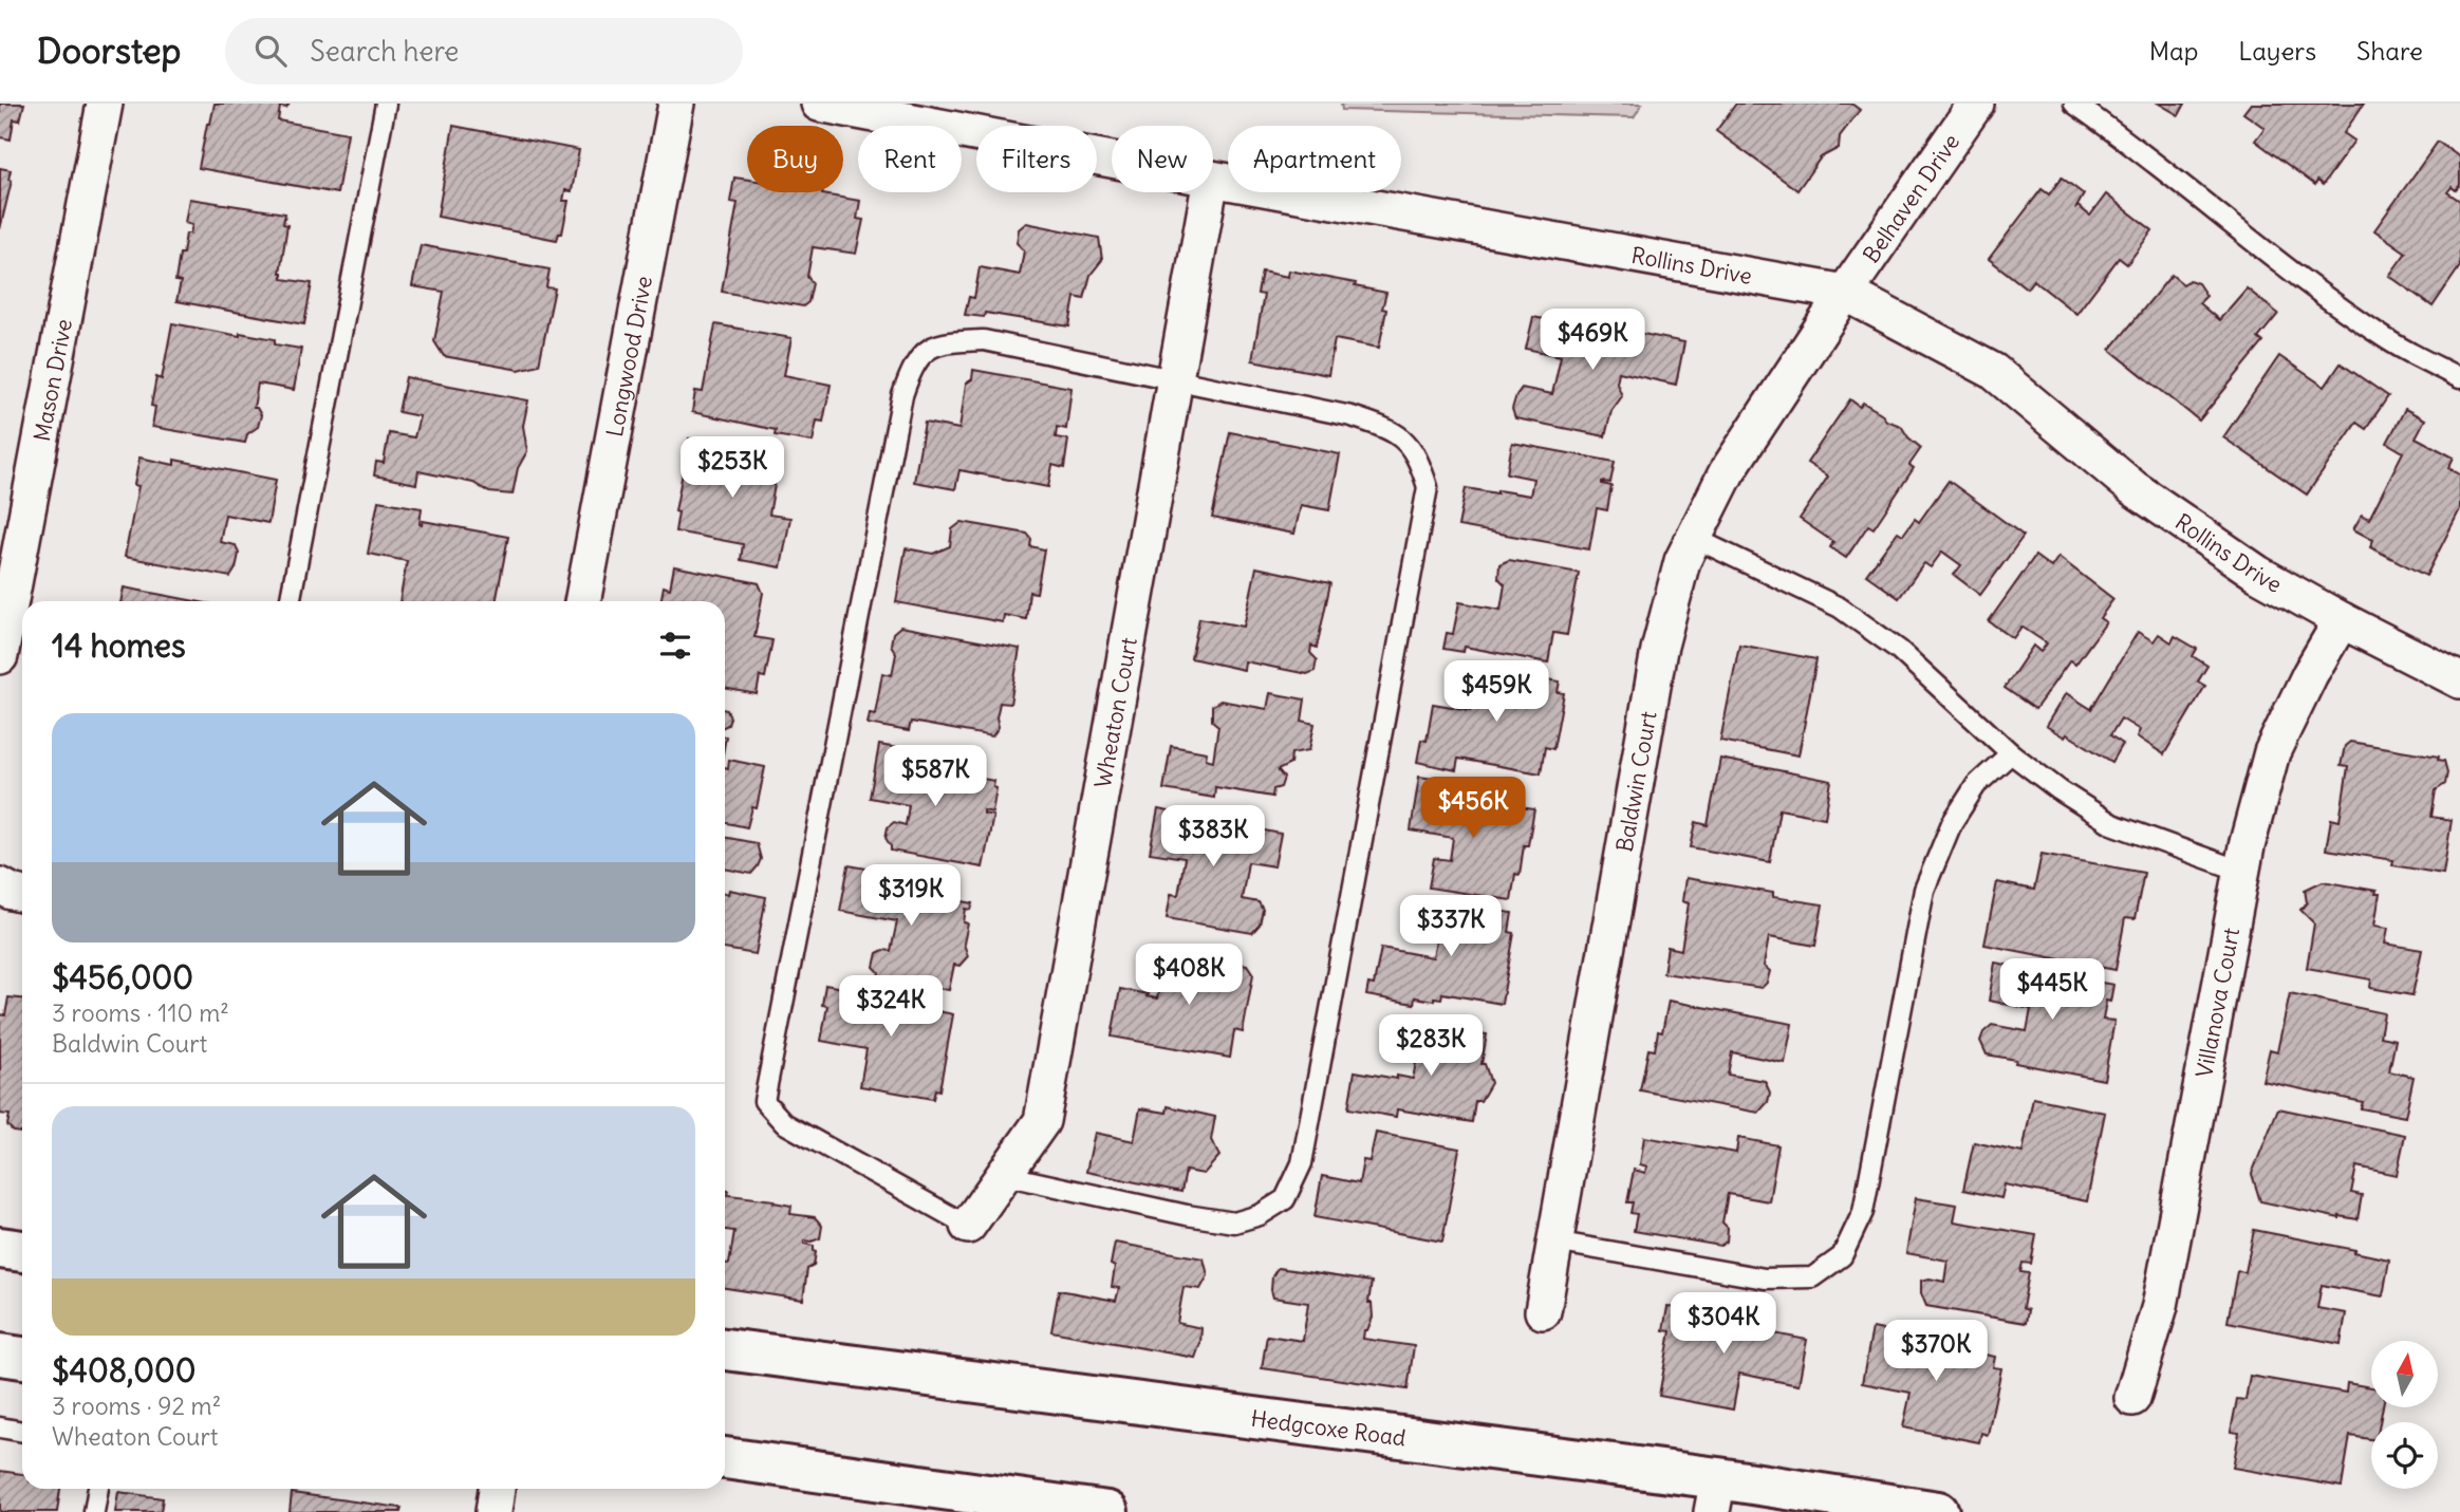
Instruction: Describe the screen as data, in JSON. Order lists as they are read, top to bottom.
{
  "streets": {
    "main road": ["Hedgcoxe Road"],
    "street": [
      "Belhaven Drive",
      "Rollins Drive",
      "Longwood Drive",
      "Mason Drive",
      "Wheaton Court",
      "Baldwin Court",
      "Villanova Court"
    ]
  },
  "crossings": [
    ["Belhaven Drive", "Rollins Drive"],
    ["Belhaven Drive", "Baldwin Court"],
    ["Rollins Drive", "Baldwin Court"],
    ["Rollins Drive", "Villanova Court"]
  ],
  "north": "top",
  "page": {
    "header": "Doorstep",
    "search": "Search here",
    "nav": ["Map", "Layers", "Share"],
    "chip": [
      "Buy",
      "Rent",
      "Filters",
      "New",
      "Apartment"
    ],
    "price": [
      "$469K",
      "$253K",
      "$459K",
      "$587K",
      "$456K",
      "$383K",
      "$319K",
      "$337K",
      "$408K",
      "$445K",
      "$324K",
      "$283K",
      "$304K",
      "$370K"
    ],
    "heading": "14 homes",
    "list": [
      {
        "name": "$456,000",
        "note": "3 rooms · 110 m² · Baldwin Court"
      },
      {
        "name": "$408,000",
        "note": "3 rooms · 92 m² · Wheaton Court"
      }
    ]
  }
}
